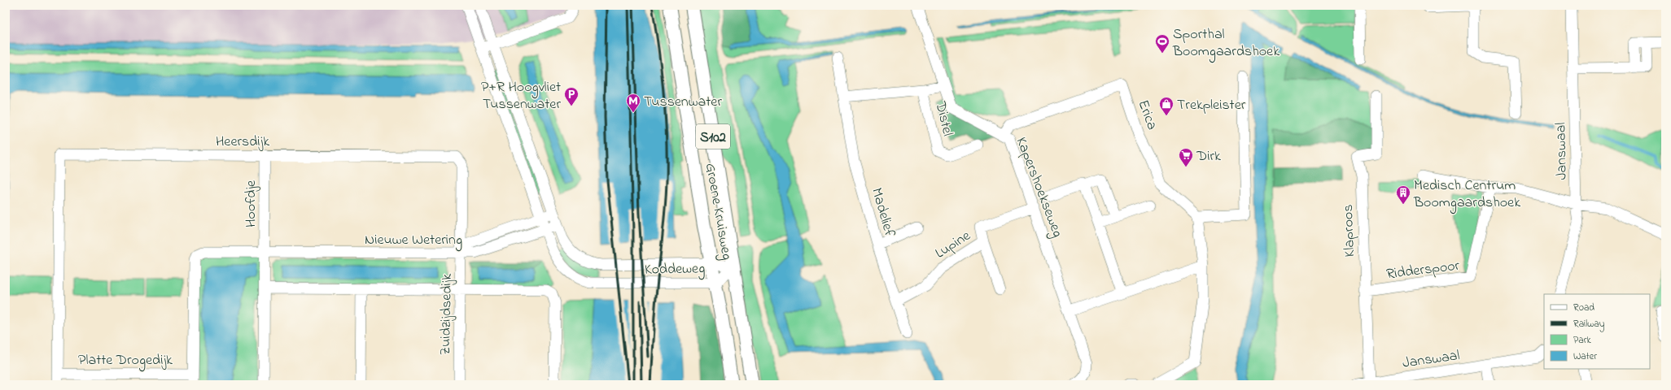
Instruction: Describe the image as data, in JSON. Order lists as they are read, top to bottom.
{
  "streets": {
    "main road": ["S102", "Groene Kruisweg"],
    "street": [
      "Erica",
      "Distel",
      "Heersdijk",
      "Janswaal",
      "Kapershoekseweg",
      "Hoofdje",
      "Madelief",
      "Klaproos",
      "Nieuwe Wetering",
      "Lupine",
      "Koddeweg",
      "Ridderspoor",
      "Zuidzijdsedijk",
      "Platte Drogedijk"
    ]
  },
  "crossings": [
    ["Erica", "Kapershoekseweg"],
    ["Heersdijk", "Hoofdje"],
    ["Heersdijk", "Nieuwe Wetering"],
    ["Heersdijk", "Zuidzijdsedijk"],
    ["Heersdijk", "Platte Drogedijk"],
    ["Janswaal", "Klaproos"],
    ["Kapershoekseweg", "Lupine"],
    ["Hoofdje", "Nieuwe Wetering"],
    ["Groene Kruisweg", "Koddeweg"],
    ["Madelief", "Lupine"],
    ["Klaproos", "Ridderspoor"],
    ["Nieuwe Wetering", "Koddeweg"],
    ["Nieuwe Wetering", "Zuidzijdsedijk"],
    ["Nieuwe Wetering", "Platte Drogedijk"]
  ],
  "places": {
    "sports": ["Sporthal Boomgaardshoek"],
    "parking": ["P+R Hoogvliet Tussenwater"],
    "metro station": ["Tussenwater"],
    "shop": ["Trekpleister"],
    "supermarket": ["Dirk"],
    "building": ["Medisch Centrum Boomgaardshoek"]
  },
  "legend": [
    "Road",
    "Railway",
    "Park",
    "Water"
  ]
}
